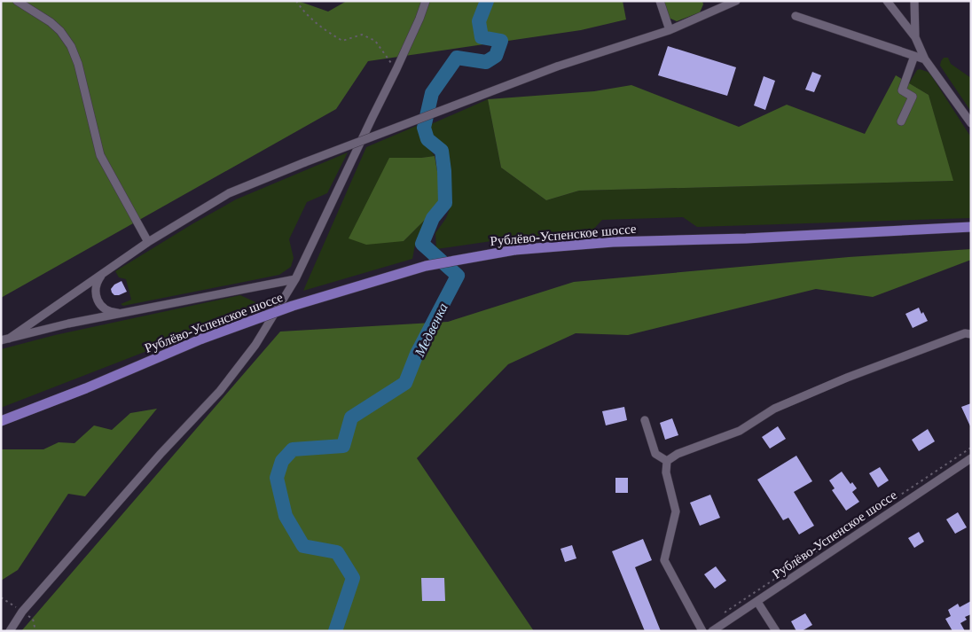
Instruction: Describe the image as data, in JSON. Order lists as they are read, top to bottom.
{
  "streets": {
    "main road": ["Рублёво-Успенское шоссе"]
  },
  "water": ["Медвенка"]
}
